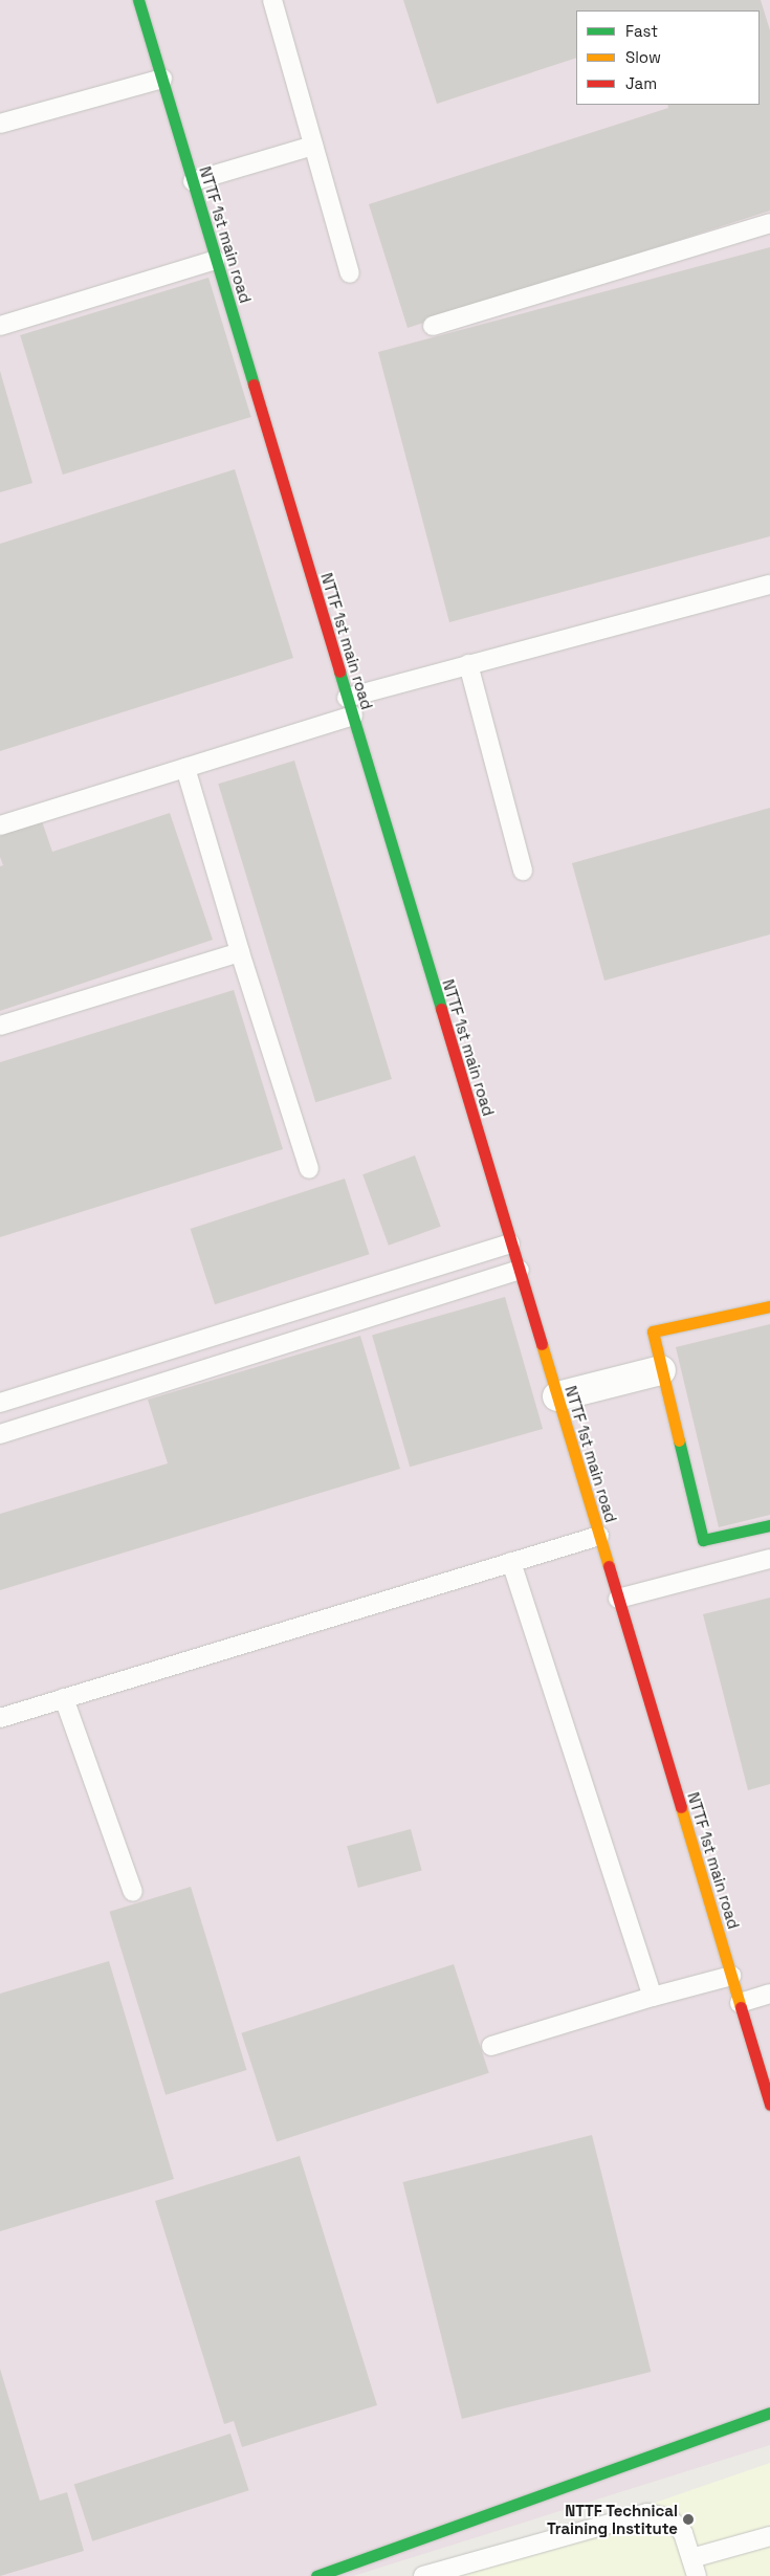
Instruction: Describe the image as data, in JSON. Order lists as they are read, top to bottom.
{
  "streets": {
    "street": ["NTTF 1st main road"]
  },
  "places": ["NTTF Technical Training Institute"],
  "legend": ["Fast", "Slow", "Jam"]
}
